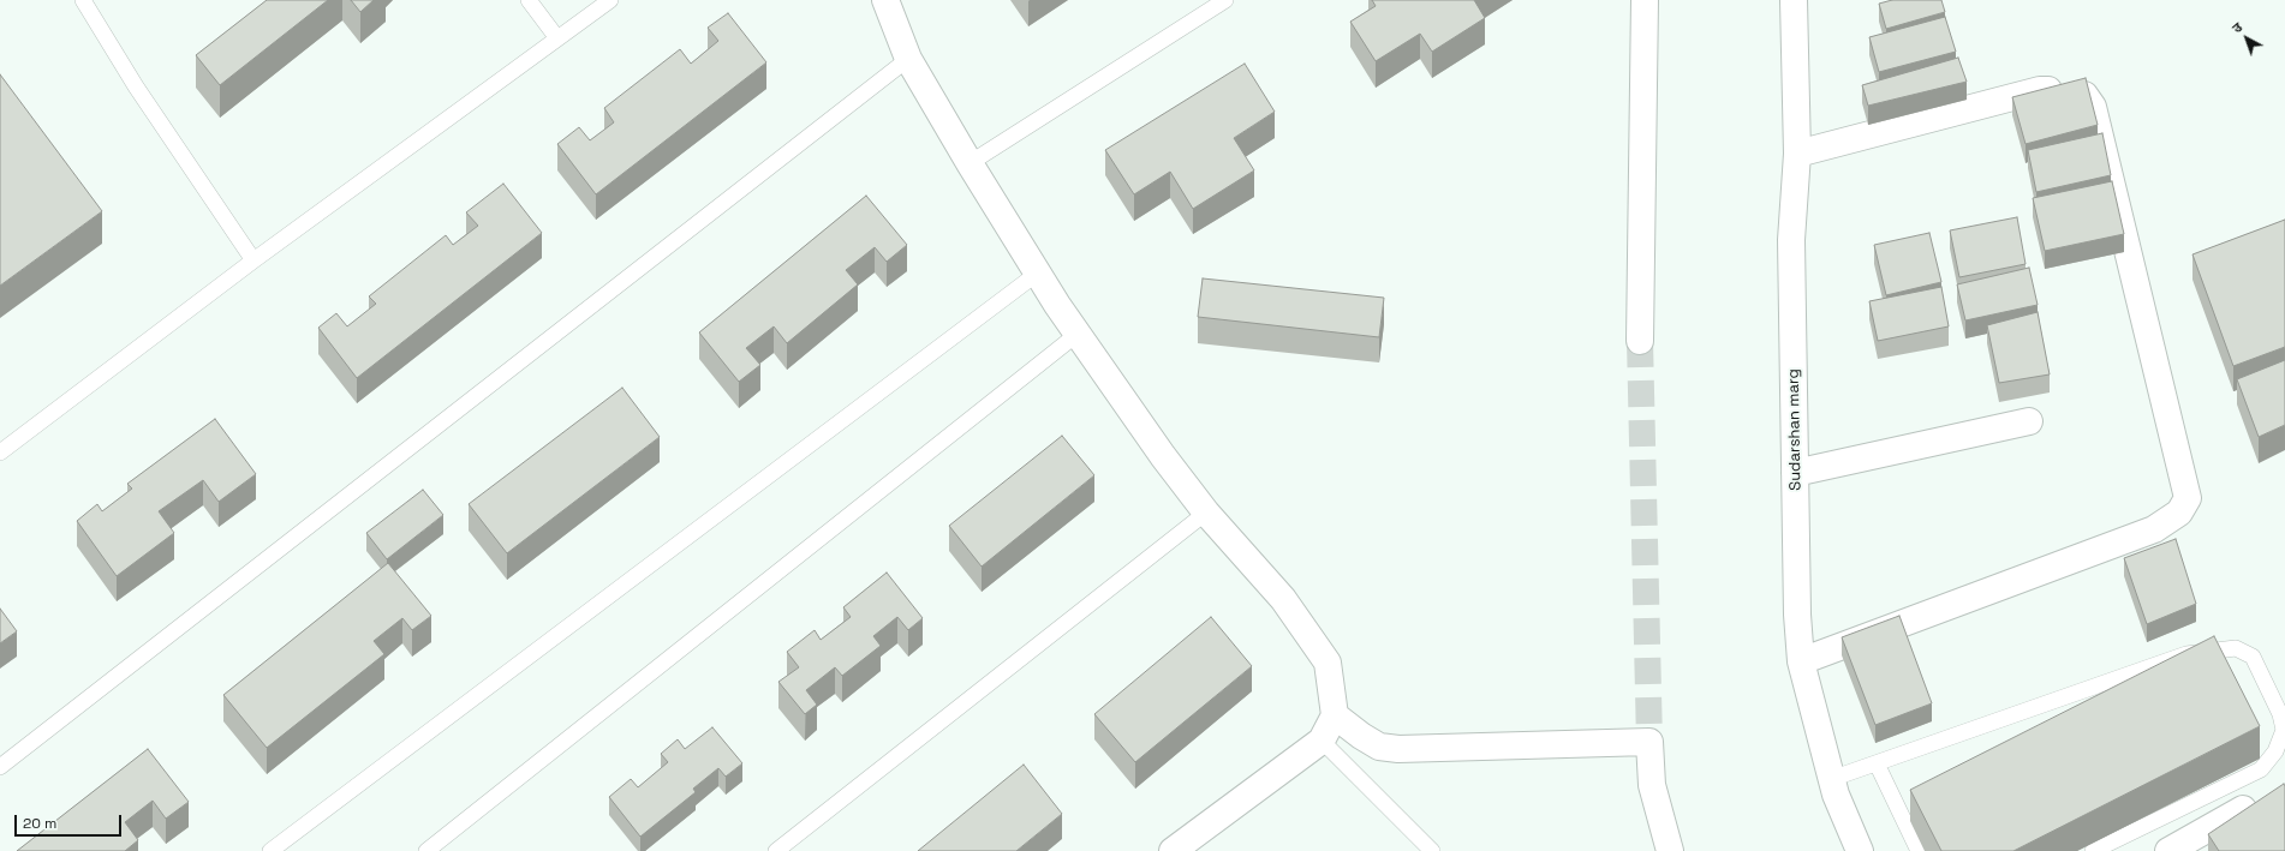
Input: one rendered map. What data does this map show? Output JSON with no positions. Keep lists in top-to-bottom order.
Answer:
{
  "streets": {
    "street": ["Sudarshan marg"]
  },
  "scale_bar": "20 m",
  "north": "top left"
}
